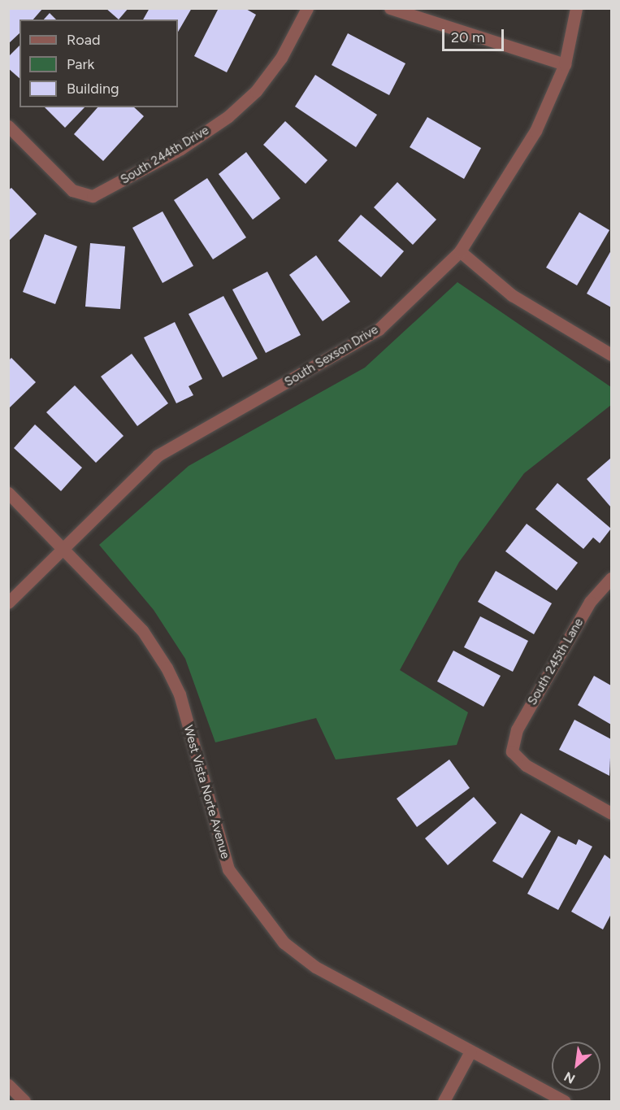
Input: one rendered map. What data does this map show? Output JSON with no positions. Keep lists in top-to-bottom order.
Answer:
{
  "streets": {
    "street": [
      "South 244th Drive",
      "South Sexson Drive",
      "South 245th Lane",
      "West Vista Norte Avenue"
    ]
  },
  "crossings": [
    ["South Sexson Drive", "West Vista Norte Avenue"]
  ],
  "legend": ["Road", "Park", "Building"],
  "scale_bar": "20 m",
  "north": "bottom left"
}
